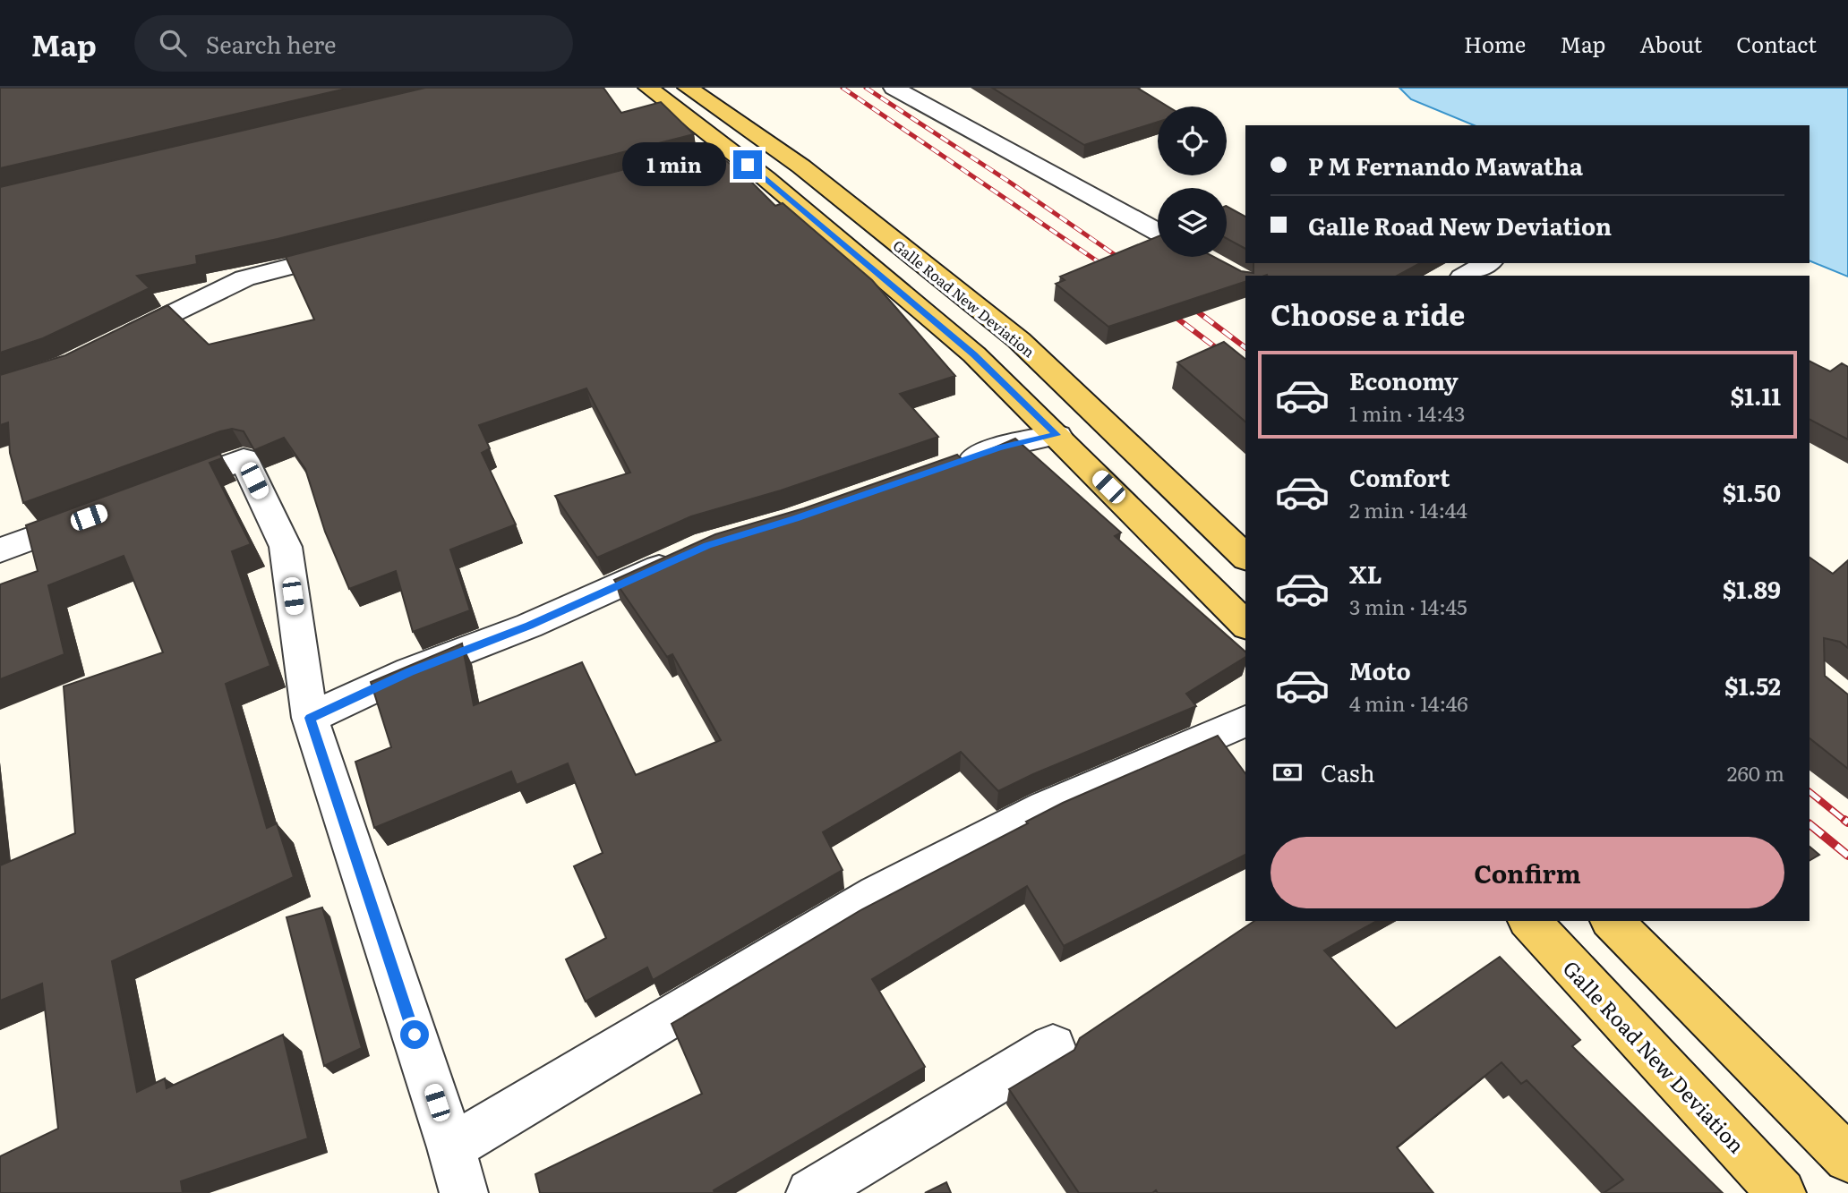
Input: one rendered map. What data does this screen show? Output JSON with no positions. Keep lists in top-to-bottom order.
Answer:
{
  "streets": {
    "main road": ["Galle Road New Deviation"]
  },
  "page": {
    "header": "Map",
    "search": "Search here",
    "nav": [
      "Home",
      "Map",
      "About",
      "Contact"
    ],
    "banner": ["P M Fernando Mawatha", "Galle Road New Deviation"],
    "bubble": "1 min",
    "heading": "Choose a ride",
    "list": [
      {
        "name": "Economy",
        "note": "1 min · 14:43",
        "value": "$1.11"
      },
      {
        "name": "Comfort",
        "note": "2 min · 14:44",
        "value": "$1.50"
      },
      {
        "name": "XL",
        "note": "3 min · 14:45",
        "value": "$1.89"
      },
      {
        "name": "Moto",
        "note": "4 min · 14:46",
        "value": "$1.52"
      }
    ],
    "pay": ["Cash", "260 m"],
    "buttons": "Confirm"
  }
}
